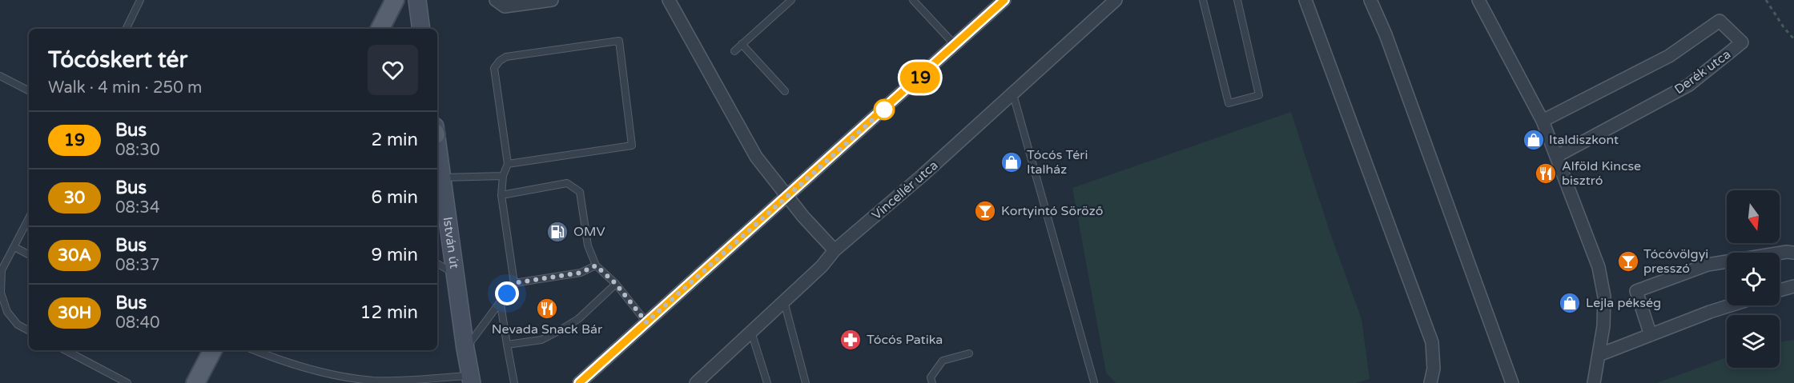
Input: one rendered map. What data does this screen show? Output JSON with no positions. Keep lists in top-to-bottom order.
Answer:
{
  "streets": {
    "street": ["Derék utca", "Vincellér utca", "István út"]
  },
  "places": {
    "shop": ["Italdiszkont", "Tócós Téri Italház", "Lejla pékség"],
    "restaurant": ["Alföld Kincse bisztró", "Nevada Snack Bár"],
    "bar": ["Kortyintó Söröző", "Tócóvölgyi presszó"],
    "fuel station": ["OMV"],
    "pharmacy": ["Tócós Patika"]
  },
  "lines": ["bus line 19"],
  "north": "bottom",
  "page": {
    "on_map": "19",
    "heading": ["Tócóskert tér", "Walk · 4 min · 250 m"],
    "list": [
      {
        "mark": "19",
        "name": "Bus",
        "note": "08:30",
        "value": "2 min"
      },
      {
        "mark": "30",
        "name": "Bus",
        "note": "08:34",
        "value": "6 min"
      },
      {
        "mark": "30A",
        "name": "Bus",
        "note": "08:37",
        "value": "9 min"
      },
      {
        "mark": "30H",
        "name": "Bus",
        "note": "08:40",
        "value": "12 min"
      }
    ]
  }
}
